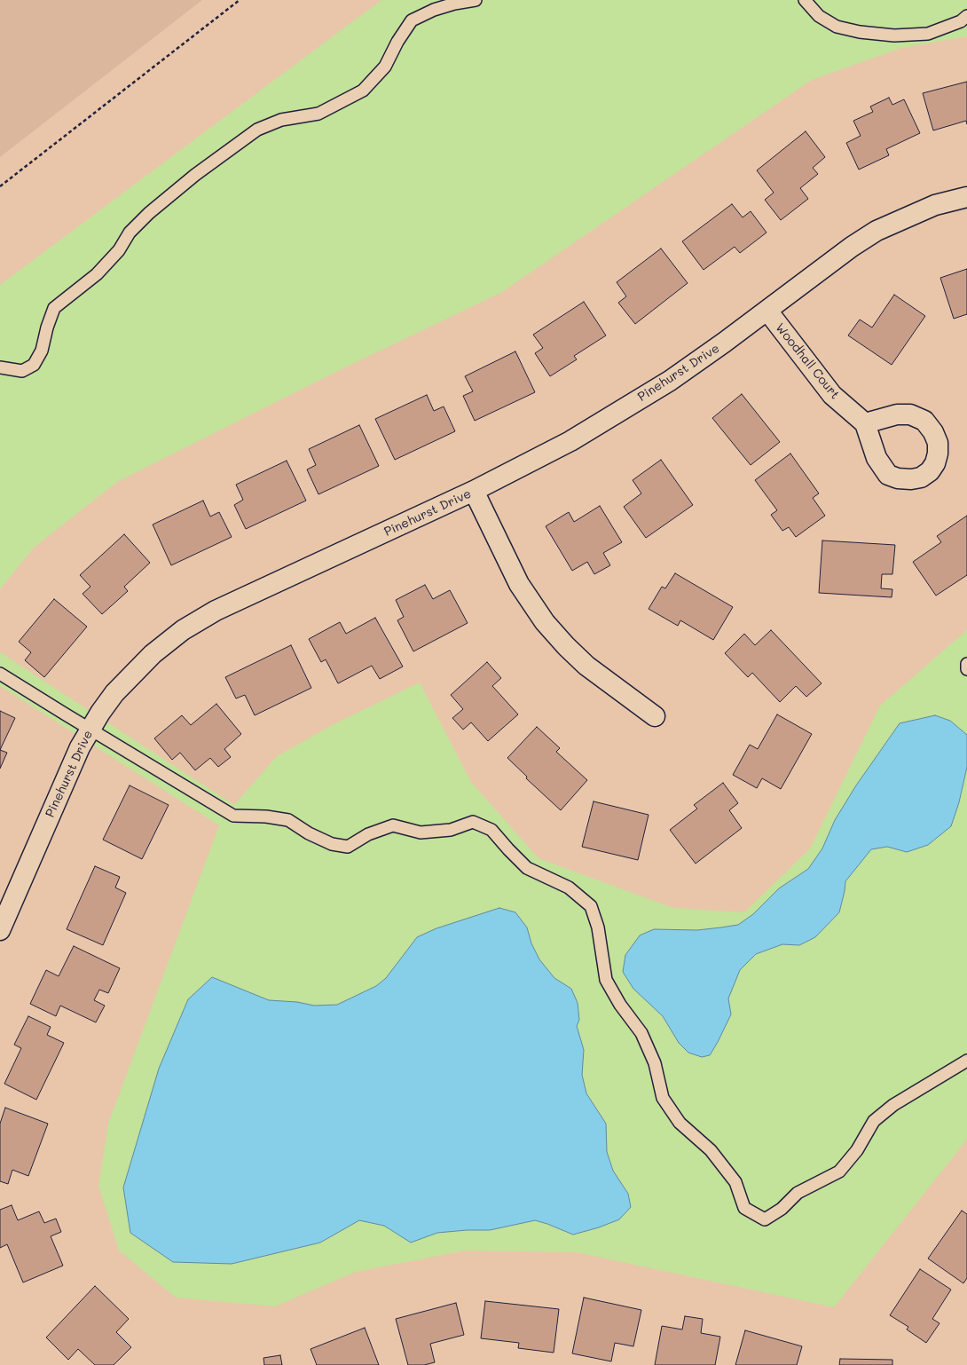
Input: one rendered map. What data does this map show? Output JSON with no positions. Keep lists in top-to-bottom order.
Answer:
{
  "streets": {
    "street": ["Woodhall Court", "Pinehurst Drive"]
  },
  "crossings": [
    ["Woodhall Court", "Pinehurst Drive"]
  ]
}
